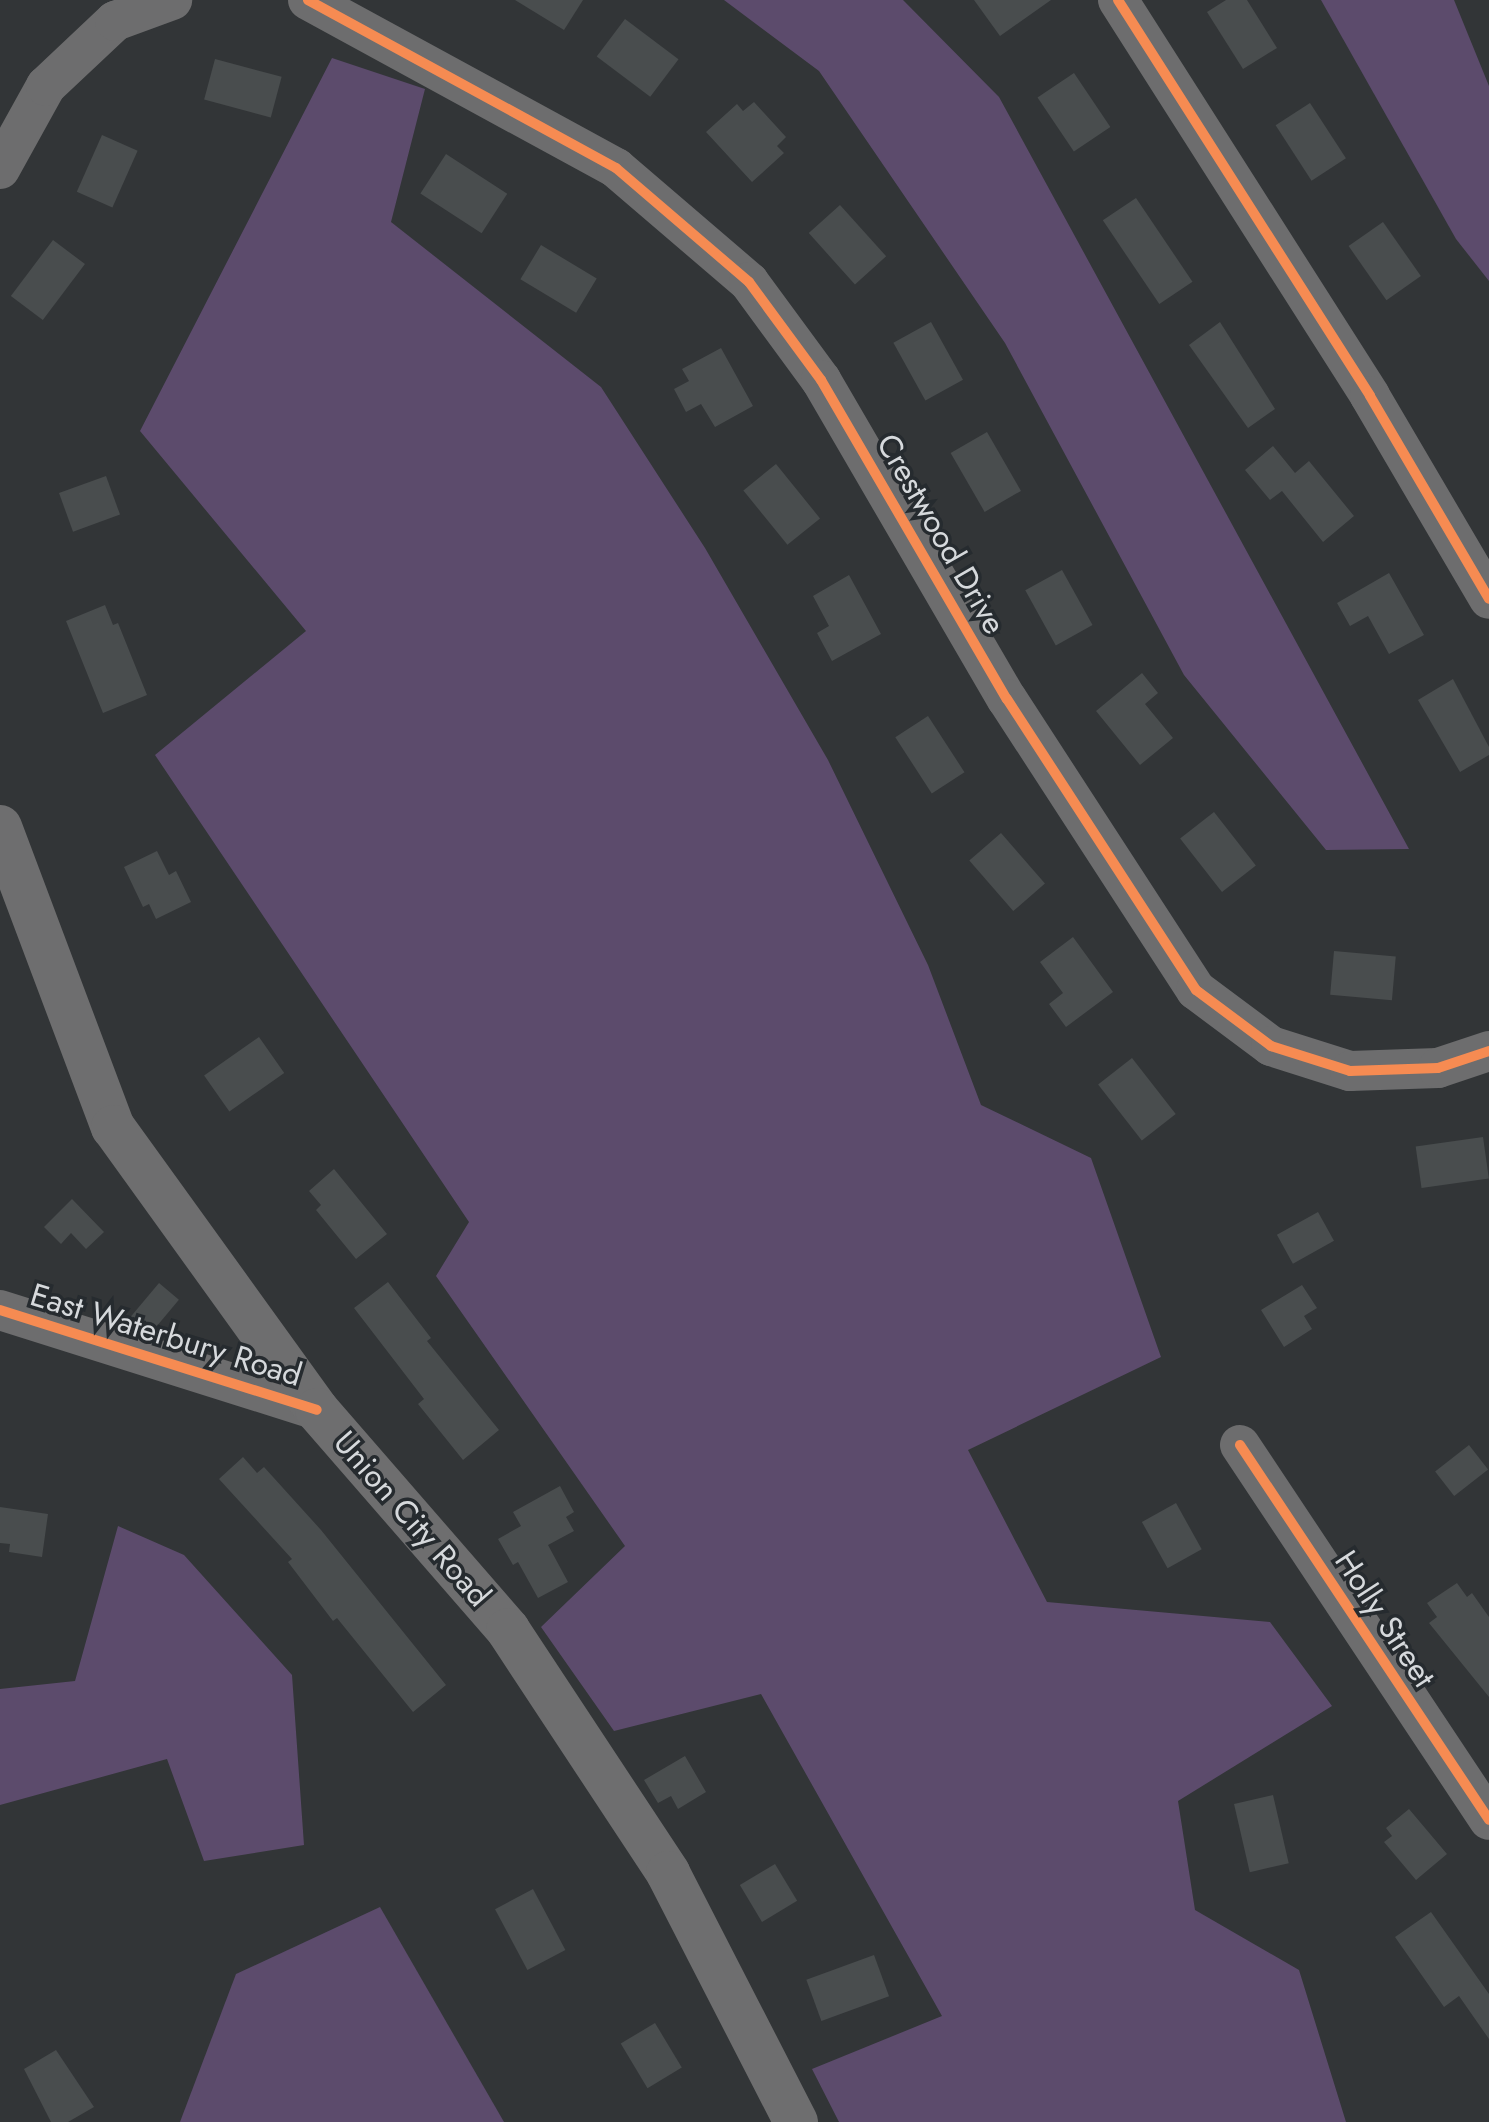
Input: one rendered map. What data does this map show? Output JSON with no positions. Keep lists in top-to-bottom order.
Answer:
{
  "streets": {
    "main road": ["Union City Road"],
    "street": ["Crestwood Drive", "East Waterbury Road", "Holly Street"]
  },
  "crossings": [
    ["East Waterbury Road", "Union City Road"]
  ]
}
